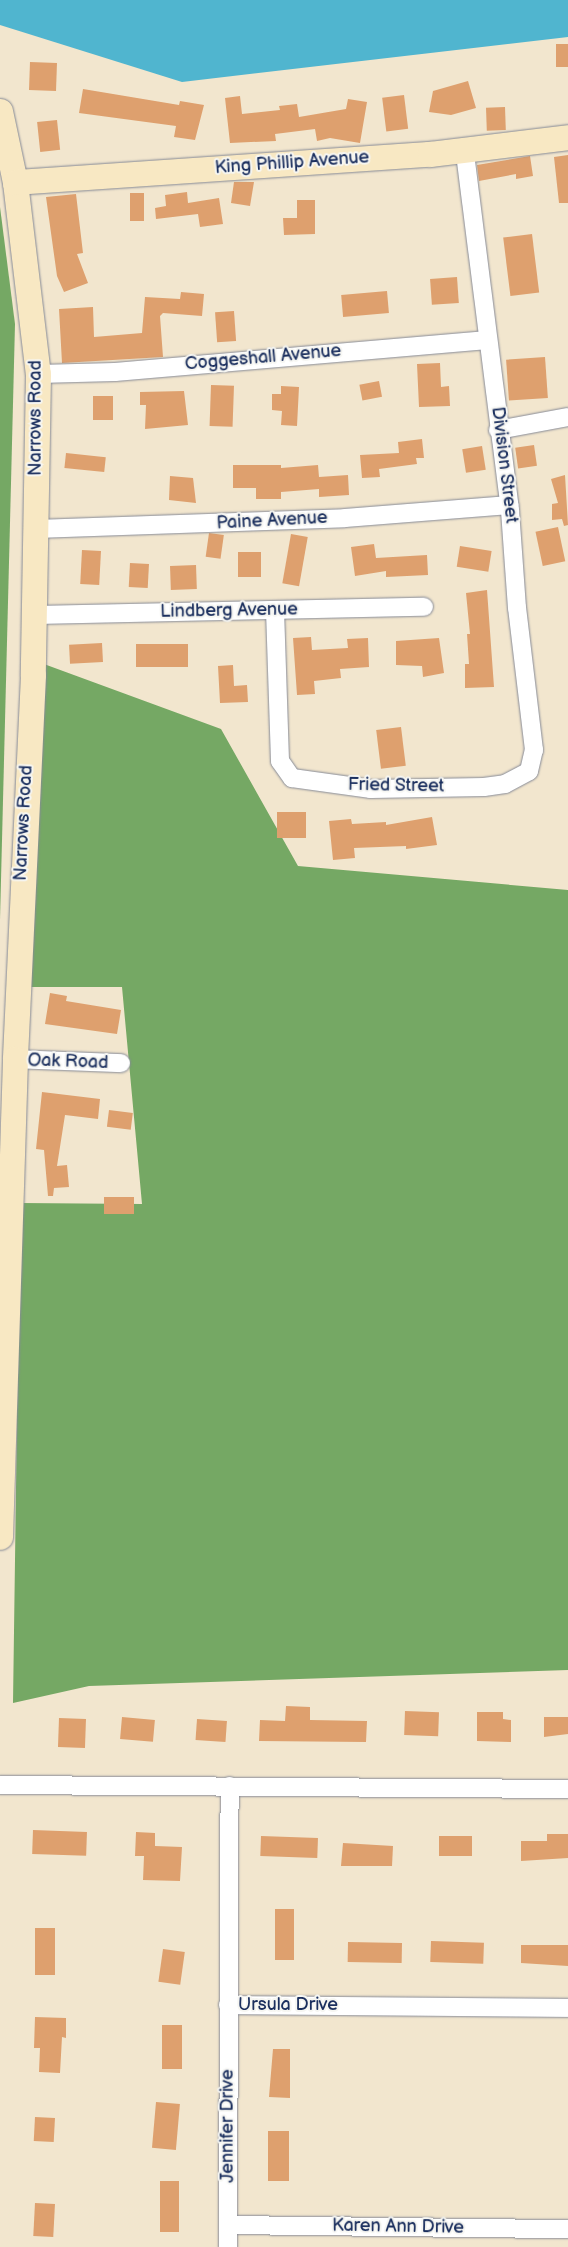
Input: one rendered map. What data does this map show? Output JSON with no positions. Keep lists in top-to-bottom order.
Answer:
{
  "streets": {
    "street": [
      "King Phillip Avenue",
      "Coggeshall Avenue",
      "Narrows Road",
      "Division Street",
      "Paine Avenue",
      "Lindberg Avenue",
      "Fried Street",
      "Oak Road",
      "Ursula Drive",
      "Jennifer Drive",
      "Karen Ann Drive"
    ]
  },
  "crossings": [
    ["King Phillip Avenue", "Narrows Road"],
    ["King Phillip Avenue", "Division Street"],
    ["Coggeshall Avenue", "Narrows Road"],
    ["Coggeshall Avenue", "Division Street"],
    ["Narrows Road", "Paine Avenue"],
    ["Narrows Road", "Lindberg Avenue"],
    ["Narrows Road", "Oak Road"],
    ["Division Street", "Paine Avenue"],
    ["Division Street", "Fried Street"],
    ["Lindberg Avenue", "Fried Street"],
    ["Ursula Drive", "Jennifer Drive"],
    ["Jennifer Drive", "Karen Ann Drive"]
  ]
}
